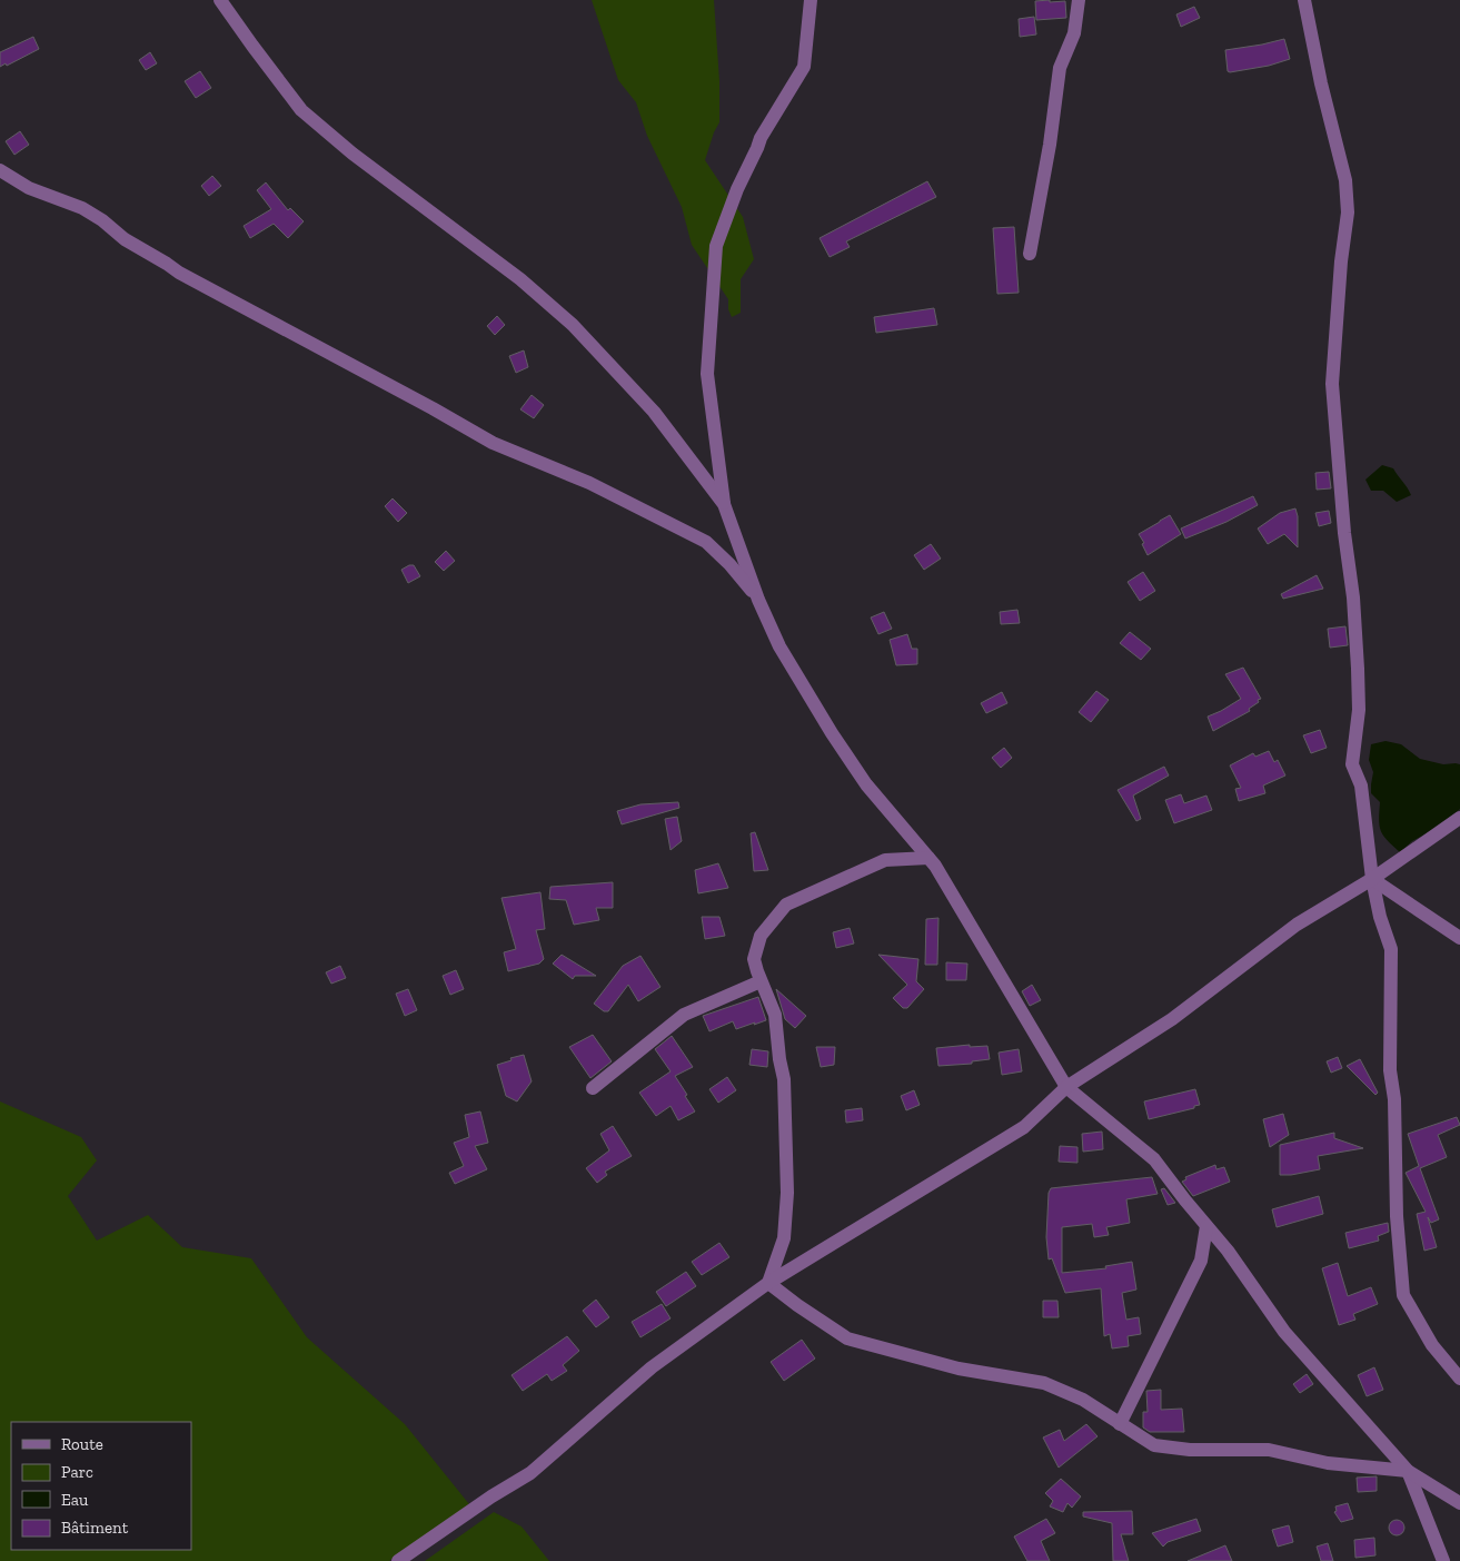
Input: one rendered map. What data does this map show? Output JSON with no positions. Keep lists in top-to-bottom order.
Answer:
{
  "legend": [
    "Route",
    "Parc",
    "Eau",
    "Bâtiment"
  ]
}
